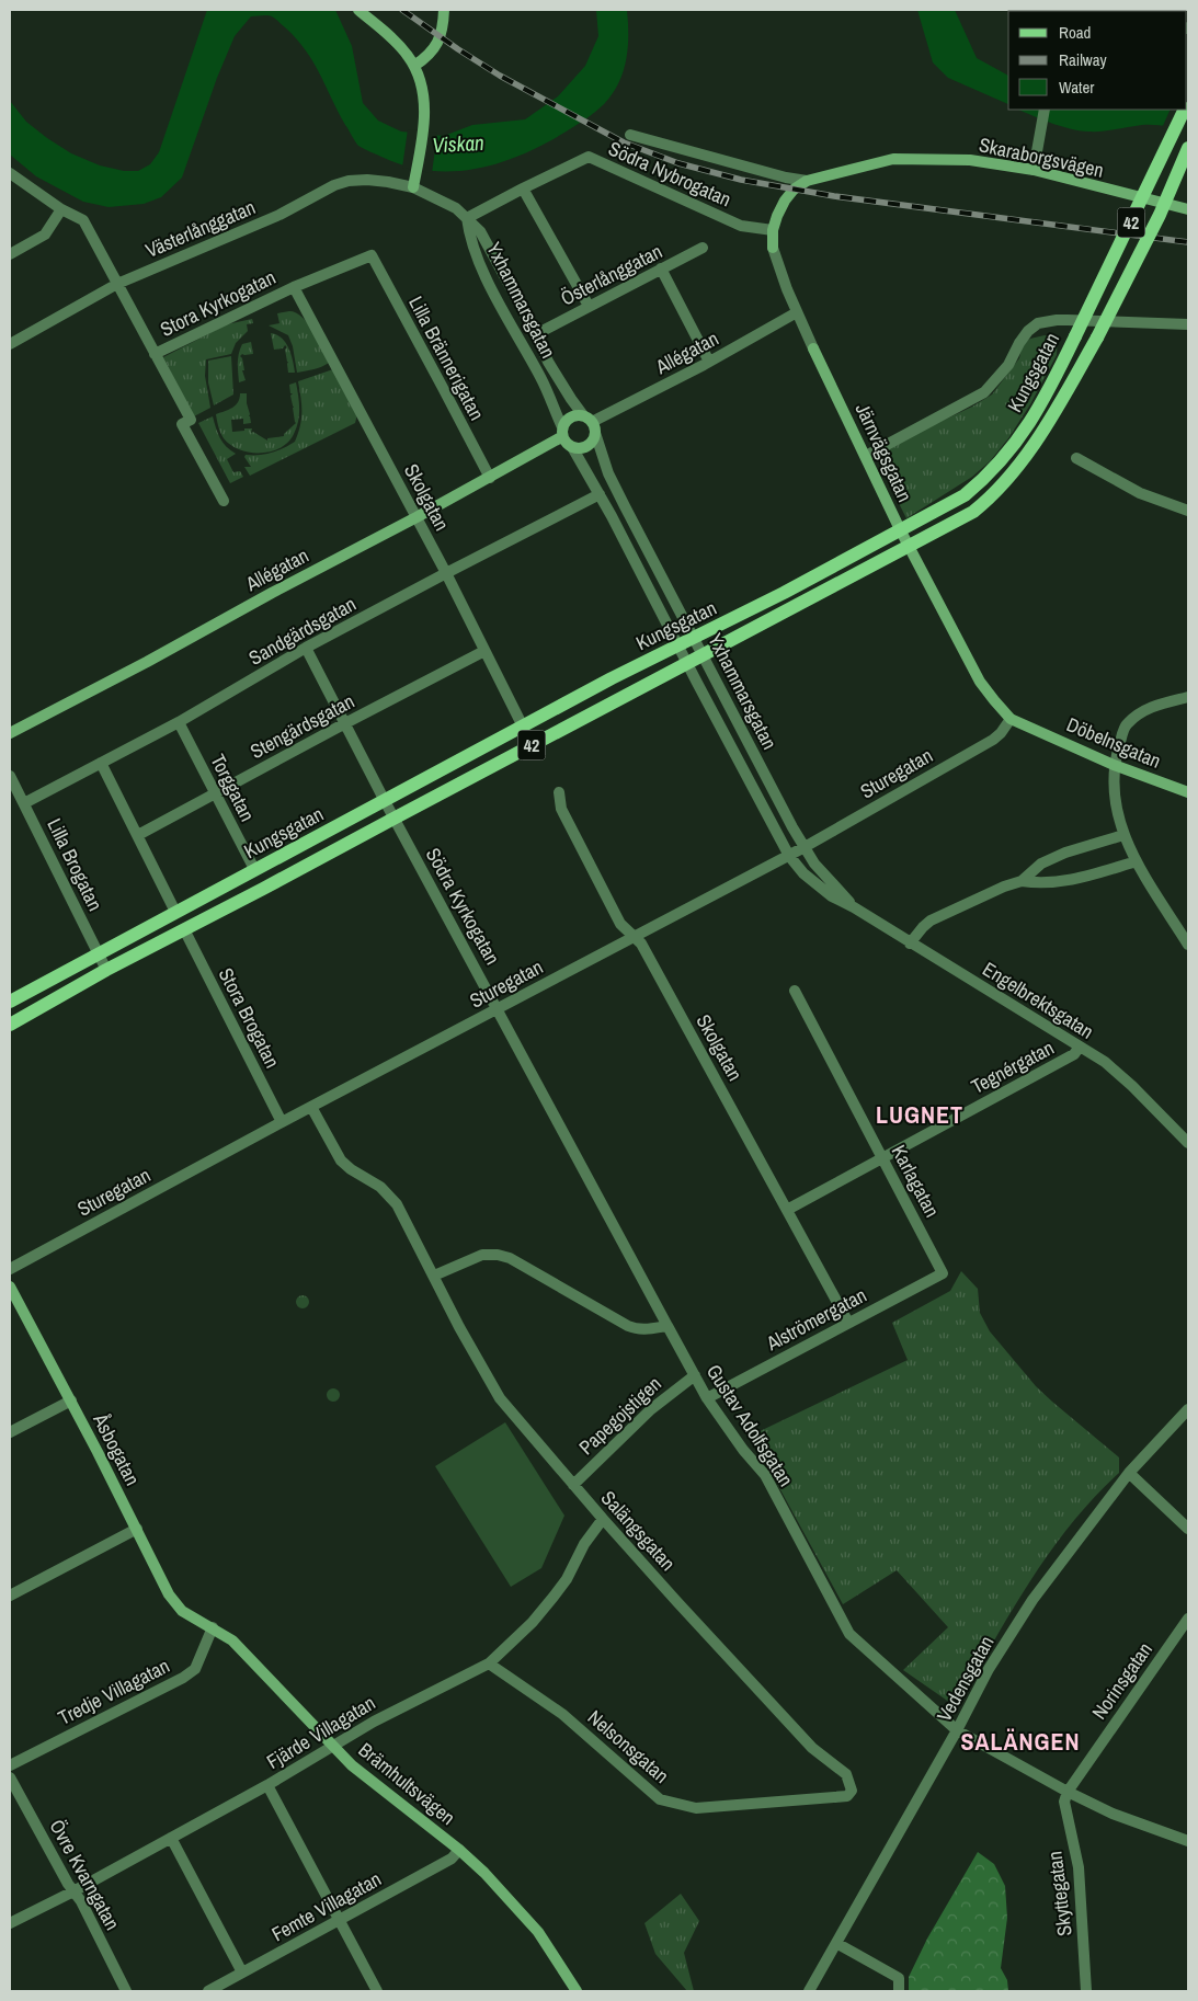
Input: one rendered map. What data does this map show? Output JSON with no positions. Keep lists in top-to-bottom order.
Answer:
{
  "streets": {
    "main road": ["42", "Kungsgatan"],
    "street": [
      "Skaraborgsvägen",
      "Södra Nybrogatan",
      "Västerlånggatan",
      "Österlånggatan",
      "Yxhammarsgatan",
      "Stora Kyrkogatan",
      "Allégatan",
      "Lilla Brännerigatan",
      "Järnvägsgatan",
      "Skolgatan",
      "Sandgärdsgatan",
      "Stengärdsgatan",
      "Döbelnsgatan",
      "Sturegatan",
      "Torggatan",
      "Lilla Brogatan",
      "Södra Kyrkogatan",
      "Engelbrektsgatan",
      "Stora Brogatan",
      "Tegnérgatan",
      "Karlagatan",
      "Alströmergatan",
      "Papegojstigen",
      "Gustav Adolfsgatan",
      "Åsbogatan",
      "Salängsgatan",
      "Vedensgatan",
      "Norinsgatan",
      "Tredje Villagatan",
      "Fjärde Villagatan",
      "Nelsonsgatan",
      "Brämhultsvägen",
      "Övre Kvarngatan",
      "Skyttegatan",
      "Femte Villagatan"
    ]
  },
  "crossings": [
    ["Skaraborgsvägen", "Järnvägsgatan"],
    ["Södra Nybrogatan", "Yxhammarsgatan"],
    ["Södra Nybrogatan", "Järnvägsgatan"],
    ["Västerlånggatan", "Yxhammarsgatan"],
    ["Västerlånggatan", "Stora Kyrkogatan"],
    ["Österlånggatan", "Yxhammarsgatan"],
    ["Yxhammarsgatan", "Allégatan"],
    ["Yxhammarsgatan", "Kungsgatan"],
    ["Yxhammarsgatan", "Sandgärdsgatan"],
    ["Yxhammarsgatan", "Sturegatan"],
    ["Yxhammarsgatan", "Engelbrektsgatan"],
    ["Stora Kyrkogatan", "Lilla Brännerigatan"],
    ["Stora Kyrkogatan", "Skolgatan"],
    ["Allégatan", "Lilla Brännerigatan"],
    ["Allégatan", "Järnvägsgatan"],
    ["Allégatan", "Skolgatan"],
    ["Kungsgatan", "Järnvägsgatan"],
    ["Kungsgatan", "Skolgatan"],
    ["Kungsgatan", "Torggatan"],
    ["Kungsgatan", "Lilla Brogatan"],
    ["Kungsgatan", "Södra Kyrkogatan"],
    ["Kungsgatan", "Stora Brogatan"],
    ["Järnvägsgatan", "Döbelnsgatan"],
    ["Järnvägsgatan", "Sturegatan"],
    ["Skolgatan", "Sandgärdsgatan"],
    ["Skolgatan", "Stengärdsgatan"],
    ["Skolgatan", "Sturegatan"],
    ["Skolgatan", "Tegnérgatan"],
    ["Skolgatan", "Alströmergatan"],
    ["Sandgärdsgatan", "Torggatan"],
    ["Sandgärdsgatan", "Lilla Brogatan"],
    ["Sandgärdsgatan", "Södra Kyrkogatan"],
    ["Stengärdsgatan", "Torggatan"],
    ["Stengärdsgatan", "Södra Kyrkogatan"],
    ["Sturegatan", "Södra Kyrkogatan"],
    ["Sturegatan", "Engelbrektsgatan"],
    ["Sturegatan", "Stora Brogatan"],
    ["Södra Kyrkogatan", "Gustav Adolfsgatan"],
    ["Engelbrektsgatan", "Tegnérgatan"],
    ["Tegnérgatan", "Karlagatan"],
    ["Karlagatan", "Alströmergatan"],
    ["Alströmergatan", "Gustav Adolfsgatan"],
    ["Papegojstigen", "Gustav Adolfsgatan"],
    ["Papegojstigen", "Salängsgatan"],
    ["Gustav Adolfsgatan", "Vedensgatan"],
    ["Gustav Adolfsgatan", "Norinsgatan"],
    ["Gustav Adolfsgatan", "Skyttegatan"],
    ["Åsbogatan", "Brämhultsvägen"],
    ["Salängsgatan", "Fjärde Villagatan"],
    ["Salängsgatan", "Nelsonsgatan"],
    ["Norinsgatan", "Skyttegatan"],
    ["Tredje Villagatan", "Brämhultsvägen"],
    ["Fjärde Villagatan", "Nelsonsgatan"],
    ["Fjärde Villagatan", "Brämhultsvägen"],
    ["Fjärde Villagatan", "Övre Kvarngatan"],
    ["Brämhultsvägen", "Femte Villagatan"]
  ],
  "districts": ["LUGNET", "SALÄNGEN"],
  "water": ["Viskan"],
  "legend": ["Road", "Railway", "Water"]
}
